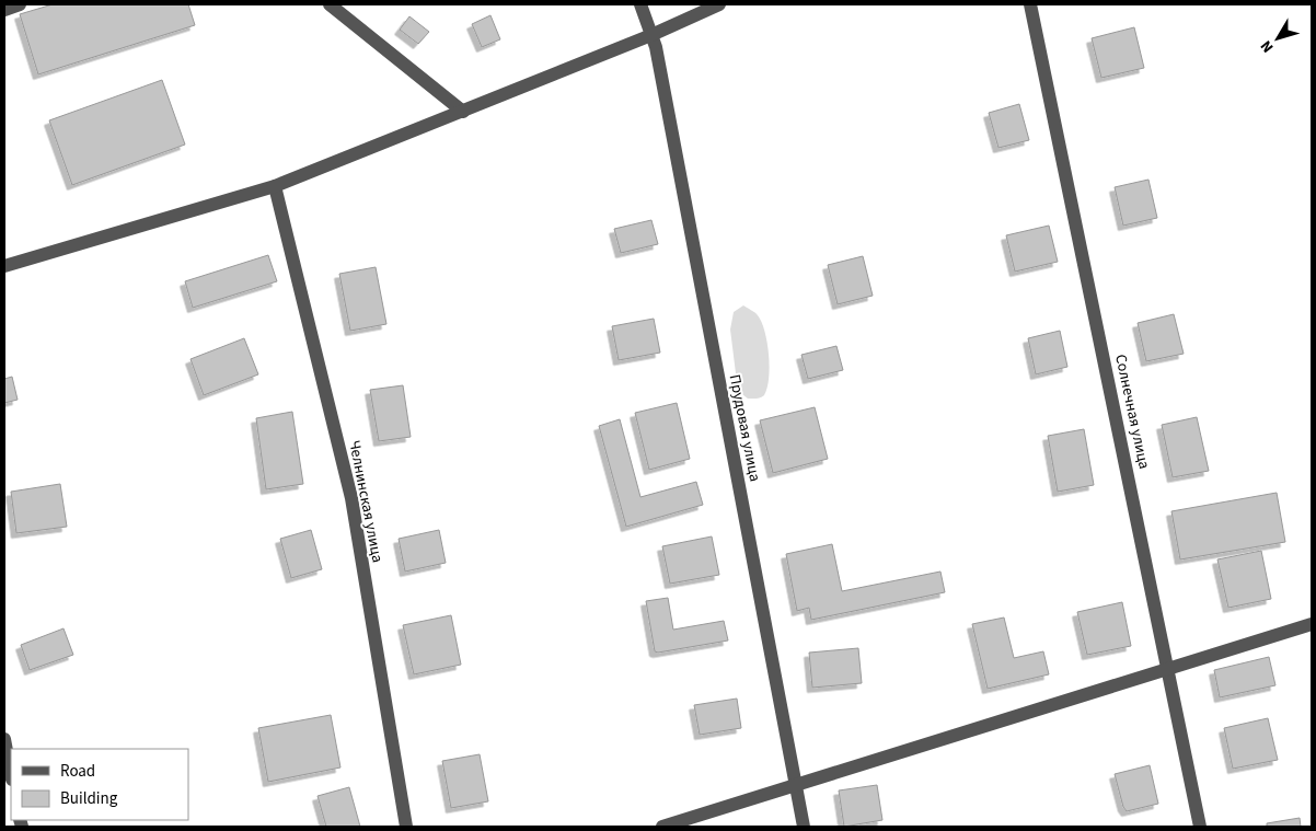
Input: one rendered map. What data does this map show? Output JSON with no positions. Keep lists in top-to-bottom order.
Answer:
{
  "streets": {
    "street": ["Солнечная улица", "Прудовая улица", "Челнинская улица"]
  },
  "legend": ["Road", "Building"],
  "north": "bottom left"
}
